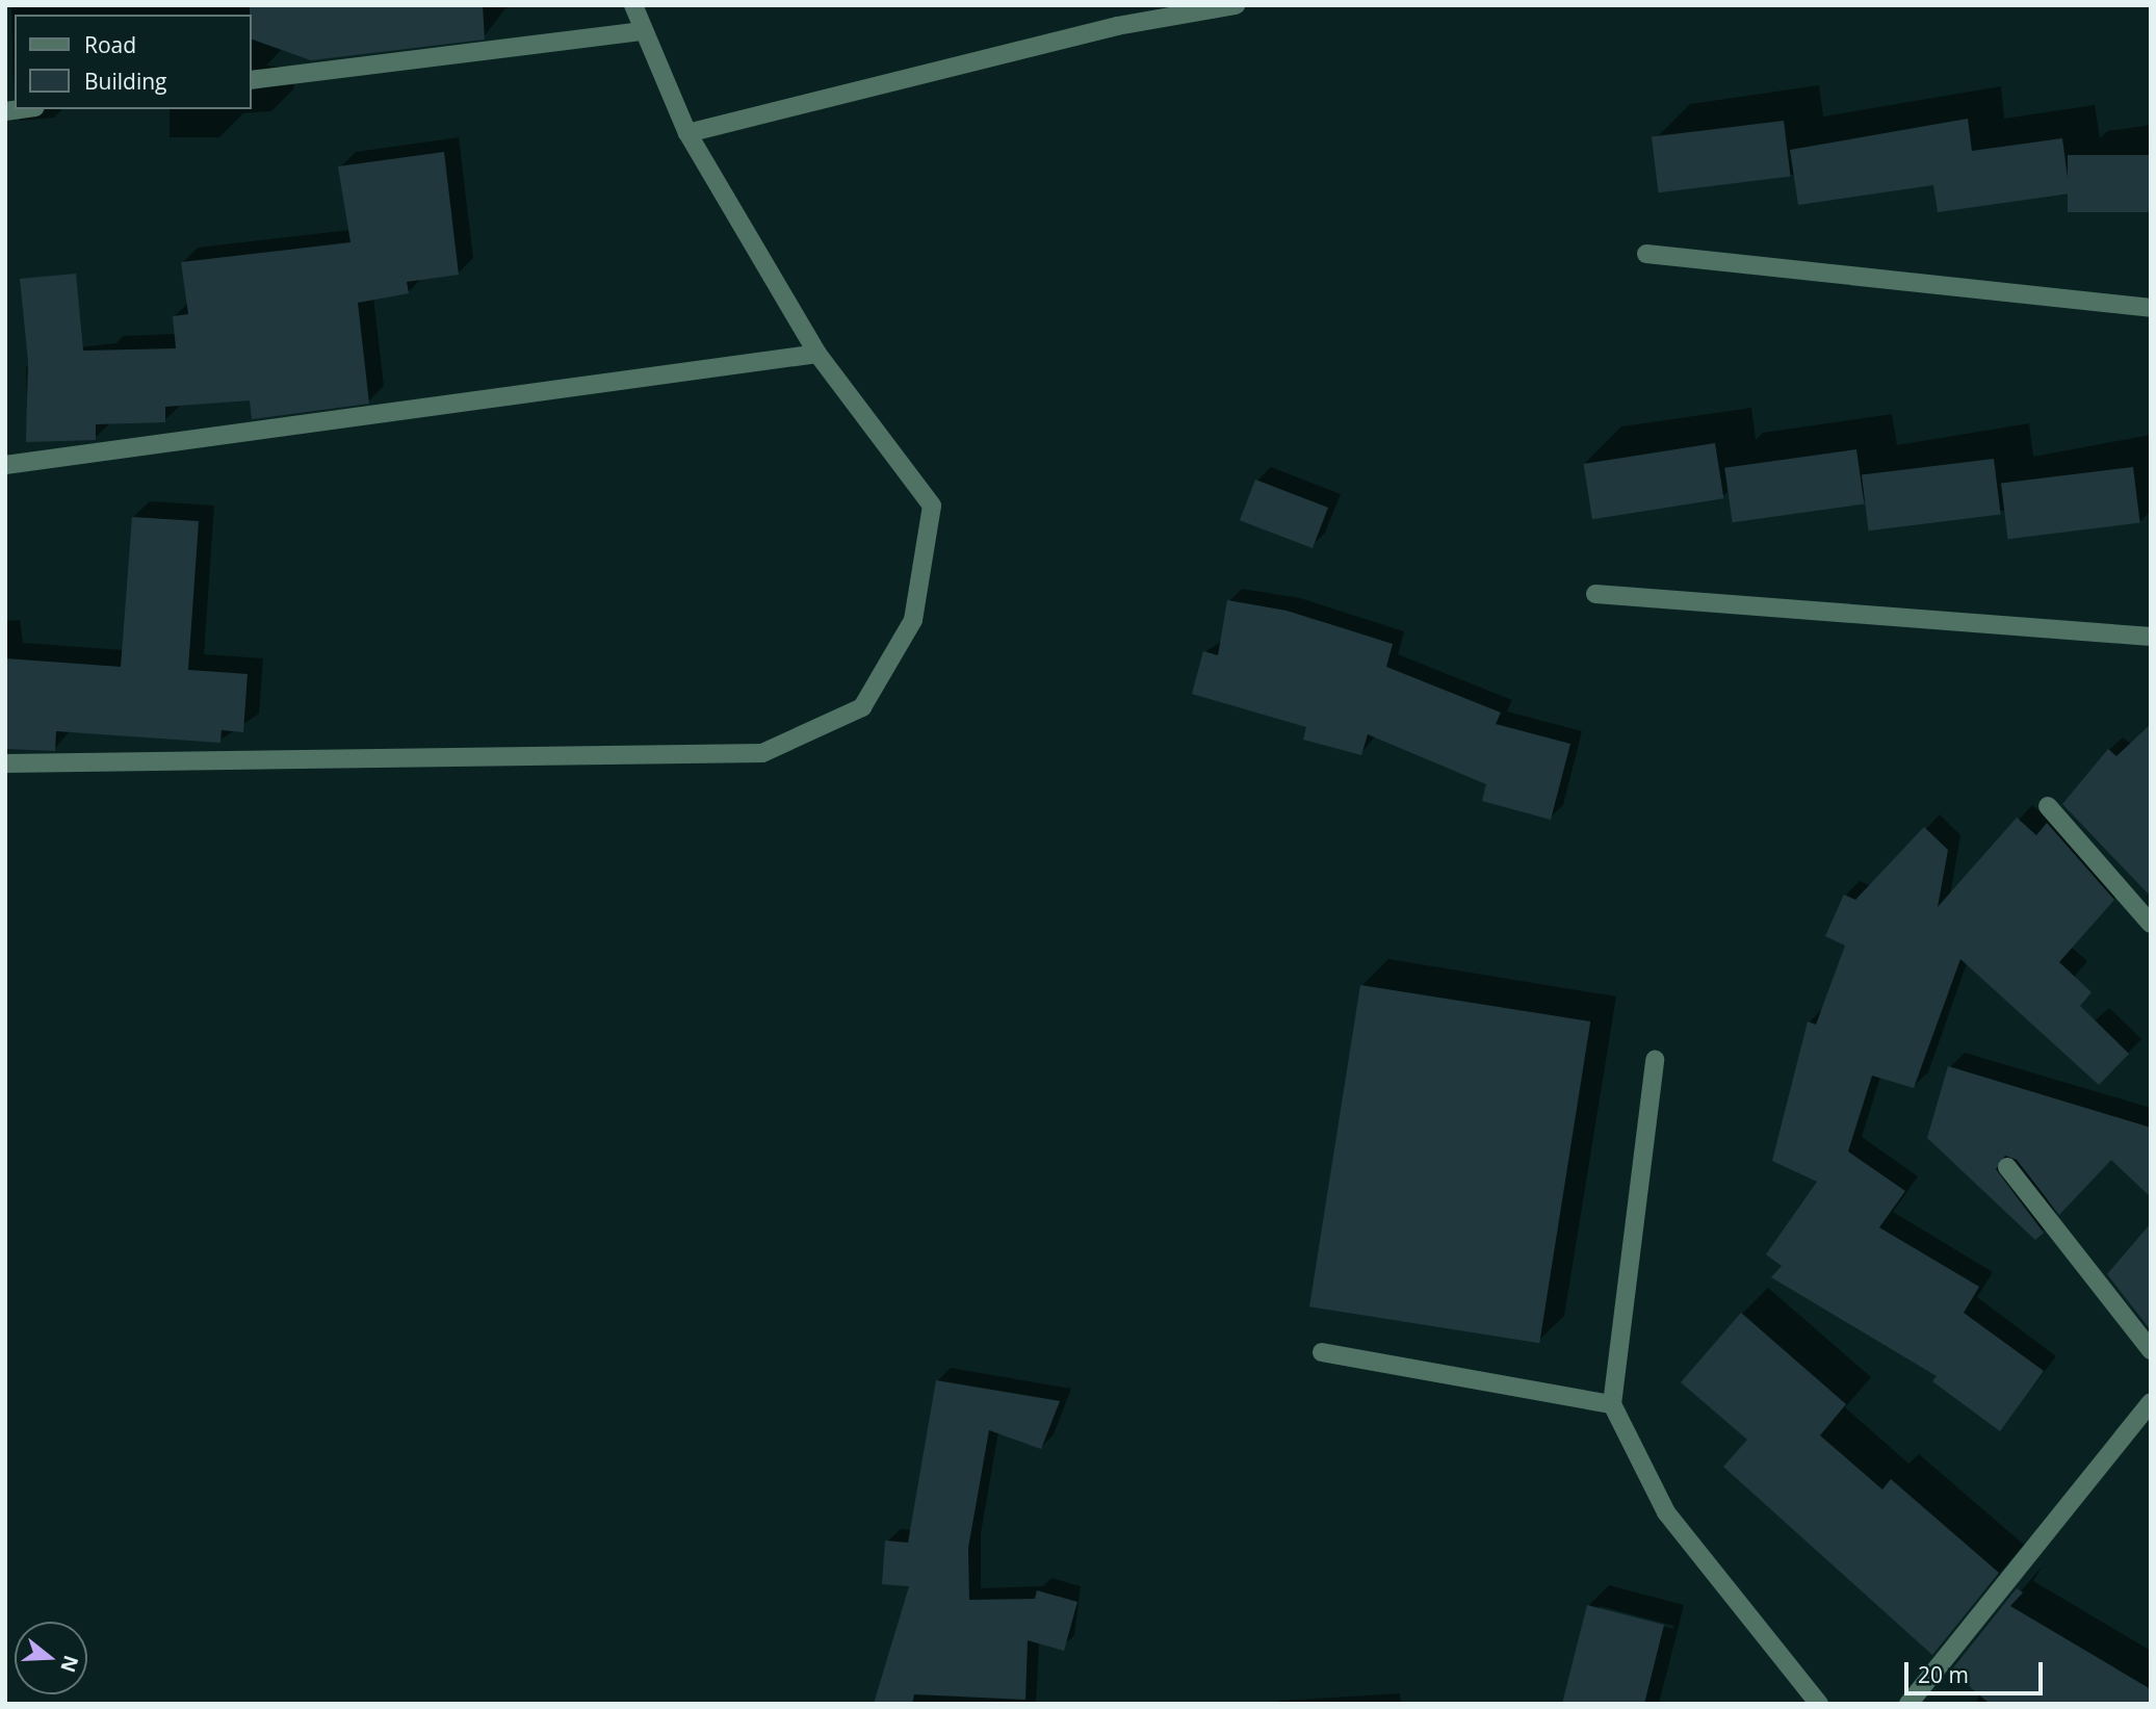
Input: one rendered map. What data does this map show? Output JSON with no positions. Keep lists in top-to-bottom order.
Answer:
{
  "legend": ["Road", "Building"],
  "scale_bar": "20 m",
  "north": "right"
}
